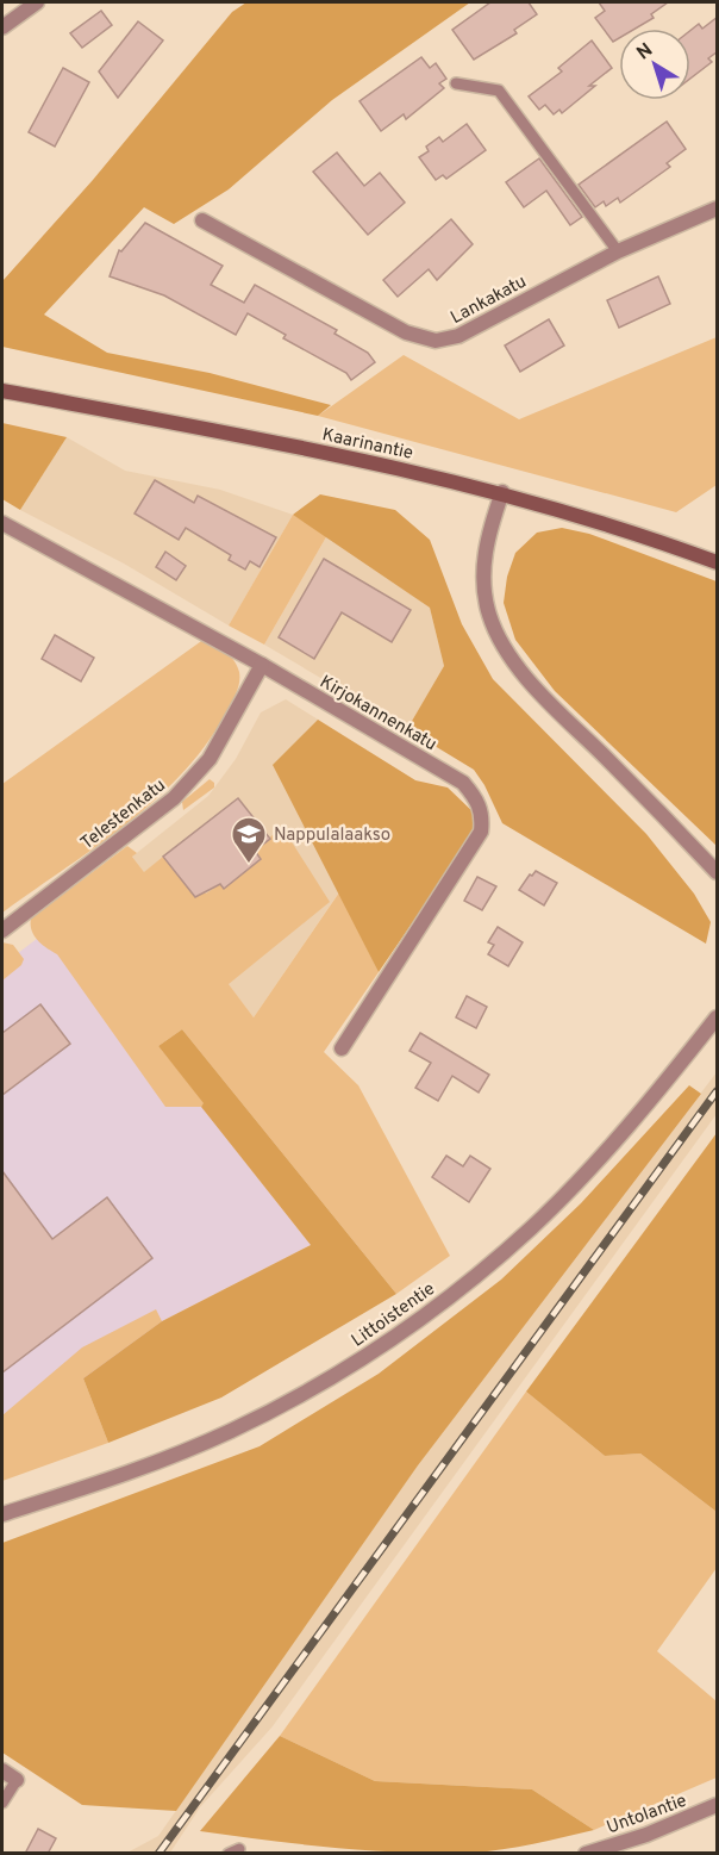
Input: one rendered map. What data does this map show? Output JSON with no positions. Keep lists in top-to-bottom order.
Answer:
{
  "streets": {
    "main road": ["Kaarinantie"],
    "street": [
      "Lankakatu",
      "Kirjokannenkatu",
      "Telestenkatu",
      "Littoistentie",
      "Untolantie"
    ]
  },
  "crossings": [
    ["Kirjokannenkatu", "Telestenkatu"]
  ],
  "places": {
    "school or university": ["Nappulalaakso"]
  },
  "north": "top left"
}
